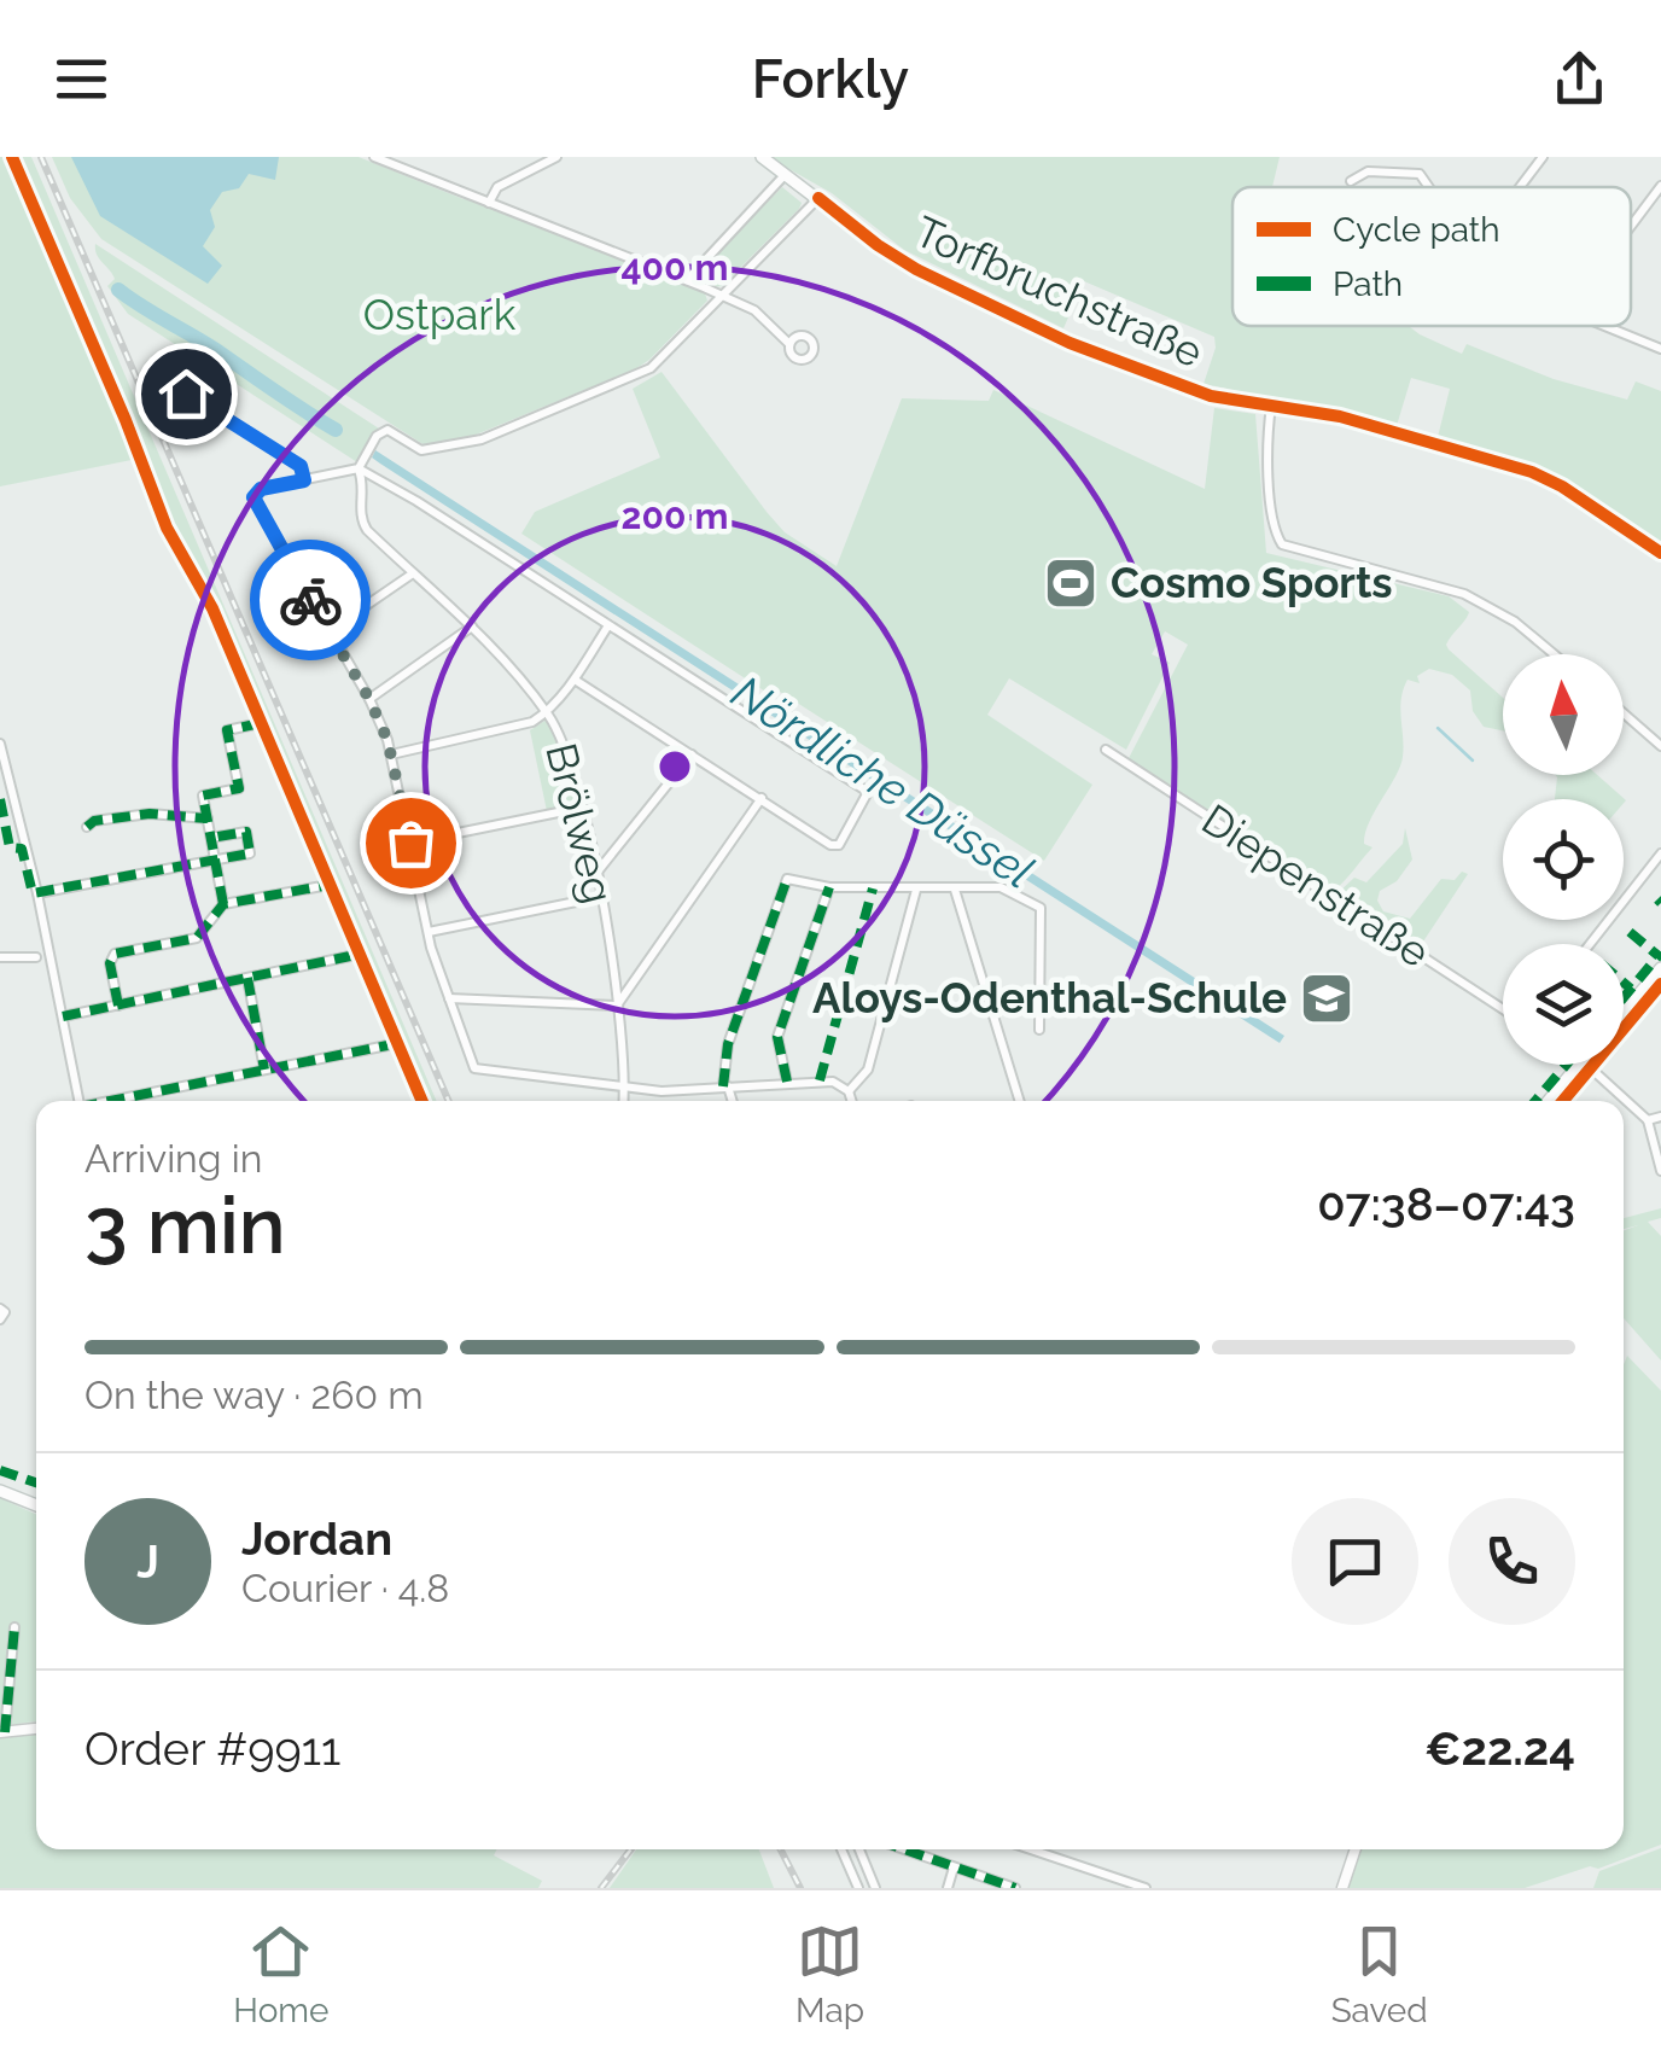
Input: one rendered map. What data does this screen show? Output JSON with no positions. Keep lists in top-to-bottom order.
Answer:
{
  "streets": {
    "main road": ["Torfbruchstraße"],
    "street": ["Brölweg", "Diepenstraße"]
  },
  "water": ["Nördliche Düssel"],
  "parks": ["Ostpark"],
  "places": {
    "sports": ["Cosmo Sports"],
    "school or university": ["Aloys-Odenthal-Schule"]
  },
  "legend": ["Cycle path", "Path"],
  "north": "top",
  "page": {
    "header": "Forkly",
    "heading": ["3 min", "Arriving in", "07:38–07:43"],
    "panel": [
      "Jordan",
      "Courier · 4.8",
      "Order #9911",
      "€22.24"
    ],
    "bar": "On the way · 260 m",
    "round": "J",
    "tabs": ["Home", "Map", "Saved"]
  },
  "rings": ["400 m", "200 m"]
}
